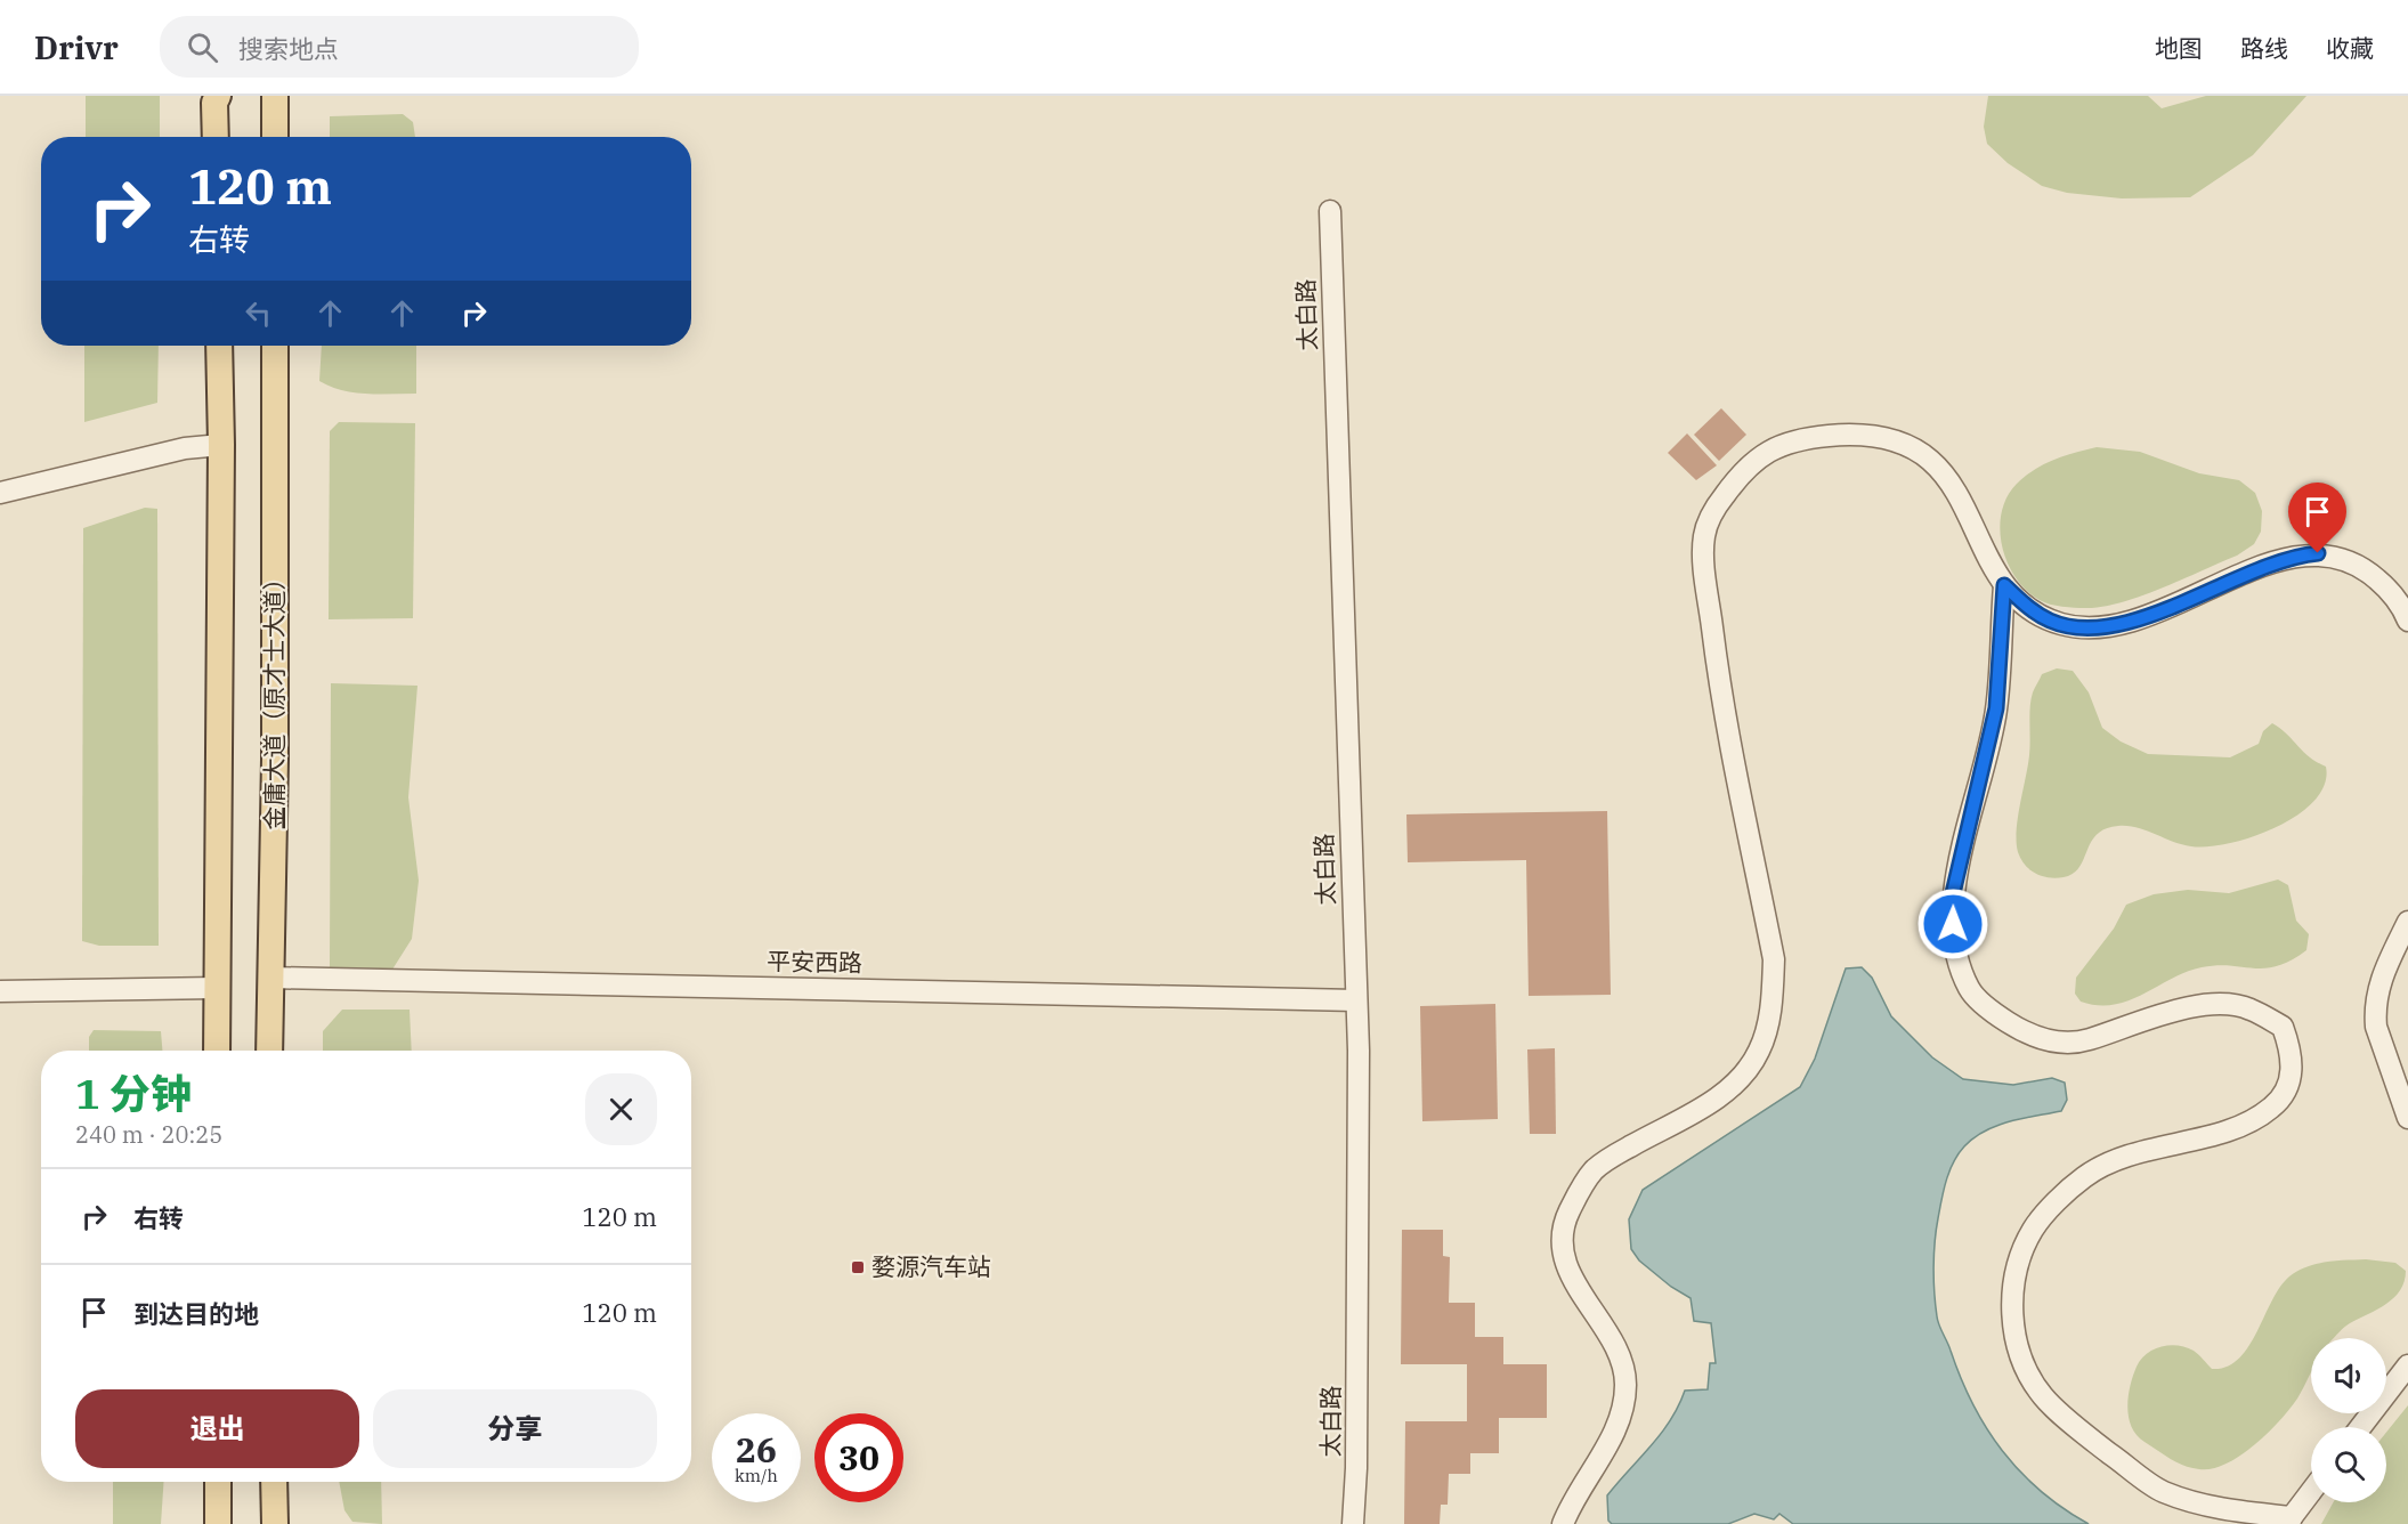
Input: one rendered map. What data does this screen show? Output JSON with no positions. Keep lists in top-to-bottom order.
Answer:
{
  "streets": {
    "main road": ["金庸大道（原才士大道）"],
    "street": ["太白路", "平安西路"]
  },
  "crossings": [
    ["太白路", "平安西路"],
    ["金庸大道（原才士大道）", "平安西路"]
  ],
  "places": {
    "transit": ["婺源汽车站"]
  },
  "page": {
    "header": "Drivr",
    "search": "搜索地点",
    "nav": ["地图", "路线", "收藏"],
    "turn": ["120 m", "右转"],
    "heading": ["1 分钟", "240 m · 20:25"],
    "list": [
      {
        "name": "右转",
        "value": "120 m"
      },
      {
        "name": "到达目的地",
        "value": "120 m"
      }
    ],
    "buttons": ["退出", "分享"],
    "speed": "26 km/h",
    "limit": "30"
  }
}
